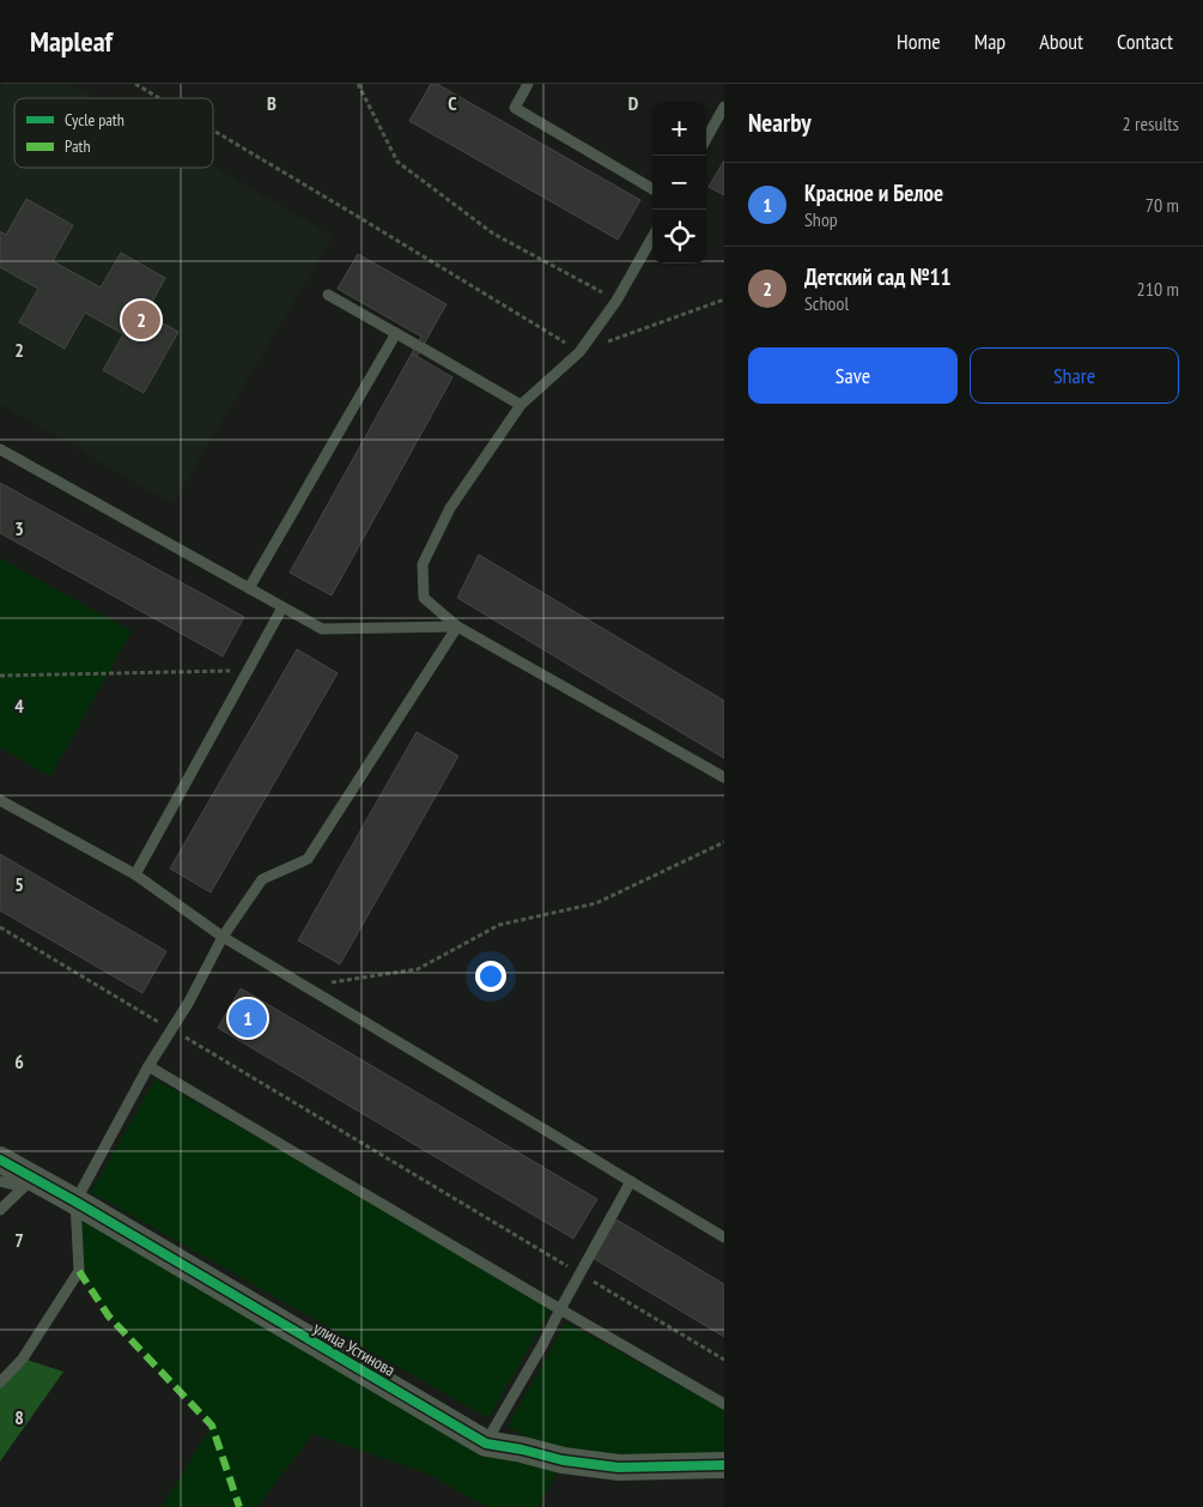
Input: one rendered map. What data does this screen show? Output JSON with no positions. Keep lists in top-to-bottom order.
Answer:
{
  "streets": {
    "street": ["улица Устинова"]
  },
  "legend": ["Cycle path", "Path"],
  "page": {
    "header": "Mapleaf",
    "nav": [
      "Home",
      "Map",
      "About",
      "Contact"
    ],
    "heading": ["Nearby", "2 results"],
    "map_buttons": ["+", "−"],
    "list": [
      {
        "mark": "1",
        "name": "Красное и Белое",
        "note": "Shop",
        "value": "70 m"
      },
      {
        "mark": "2",
        "name": "Детский сад №11",
        "note": "School",
        "value": "210 m"
      }
    ],
    "pins": ["2", "1"],
    "buttons": ["Save", "Share"]
  },
  "grid": {
    "columns": ["B", "C", "D"],
    "rows": [
      "2",
      "3",
      "4",
      "5",
      "6",
      "7",
      "8"
    ]
  }
}
